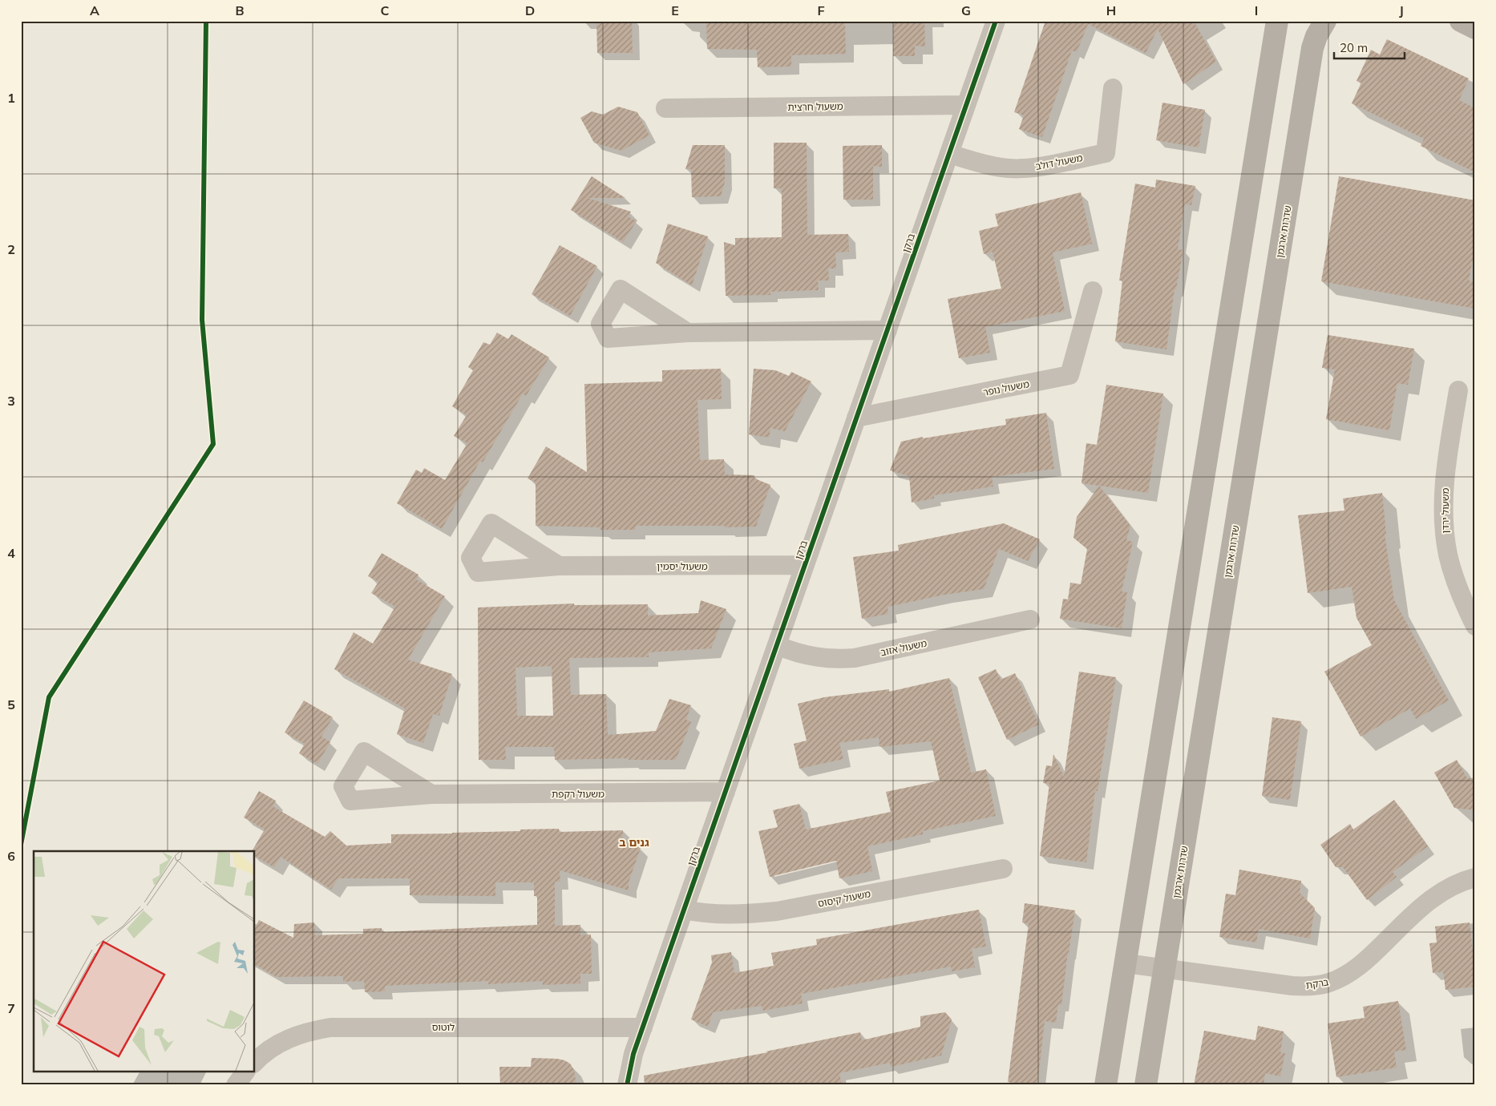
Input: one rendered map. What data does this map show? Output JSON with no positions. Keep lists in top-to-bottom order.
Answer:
{
  "streets": {
    "street": [
      "משעול חרצית",
      "משעול דולב",
      "שדרות ארגמן",
      "ברקן",
      "משעול נופר",
      "משעול ירדן",
      "משעול יסמין",
      "משעול אזוב",
      "משעול רקפת",
      "משעול קיסוס",
      "ברקת",
      "לוטוס"
    ]
  },
  "crossings": [
    ["משעול חרצית", "ברקן"],
    ["משעול דולב", "ברקן"],
    ["שדרות ארגמן", "ברקת"],
    ["ברקן", "משעול נופר"],
    ["ברקן", "משעול יסמין"],
    ["ברקן", "משעול אזוב"],
    ["ברקן", "משעול רקפת"],
    ["ברקן", "משעול קיסוס"],
    ["ברקן", "לוטוס"]
  ],
  "districts": ["גנים ב"],
  "scale_bar": "20 m",
  "grid": {
    "columns": [
      "A",
      "B",
      "C",
      "D",
      "E",
      "F",
      "G",
      "H",
      "I",
      "J"
    ],
    "rows": [
      "1",
      "2",
      "3",
      "4",
      "5",
      "6",
      "7"
    ]
  }
}
